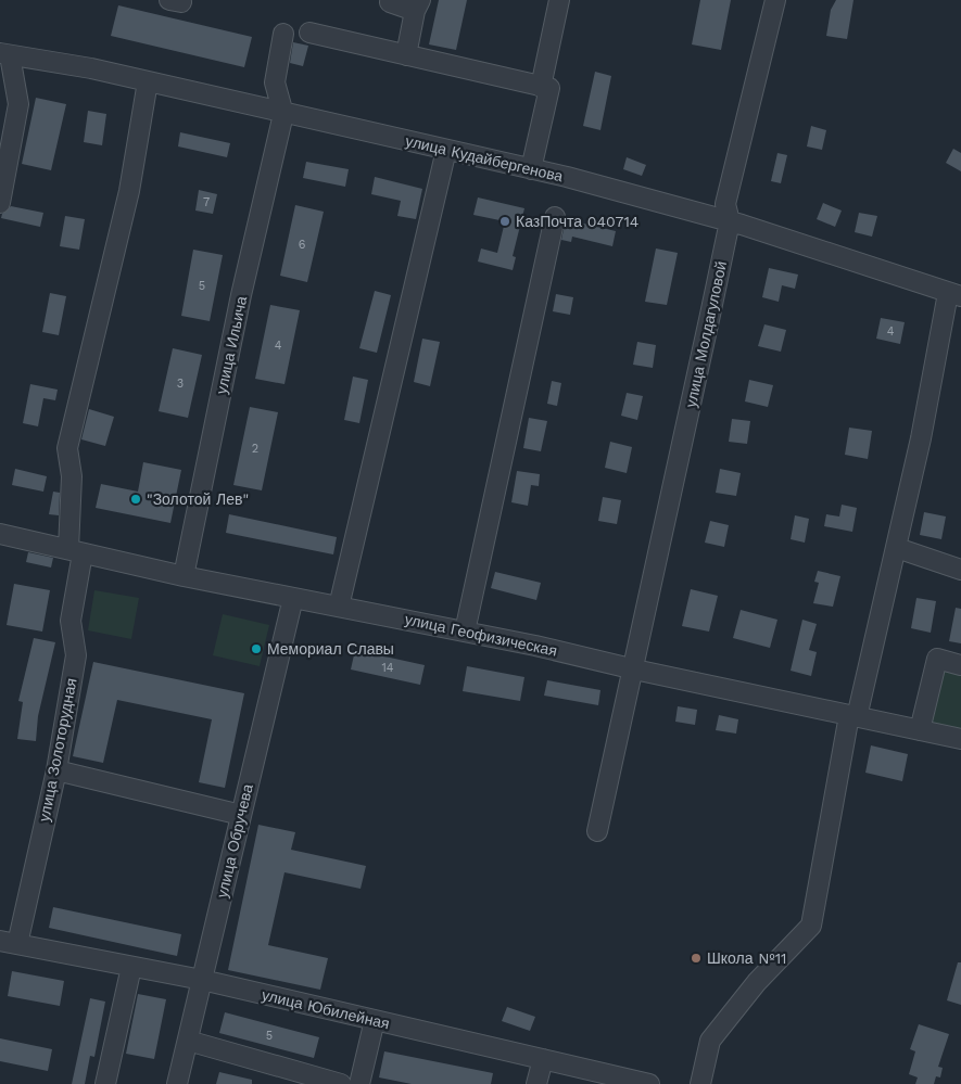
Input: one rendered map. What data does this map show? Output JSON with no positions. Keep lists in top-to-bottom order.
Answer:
{
  "streets": {
    "street": [
      "улица Кудайбергенова",
      "улица Молдагуловой",
      "улица Ильича",
      "улица Геофизическая",
      "улица Золоторудная",
      "улица Обручева",
      "улица Юбилейная"
    ]
  },
  "crossings": [
    ["улица Кудайбергенова", "улица Молдагуловой"],
    ["улица Кудайбергенова", "улица Ильича"],
    ["улица Кудайбергенова", "улица Золоторудная"],
    ["улица Молдагуловой", "улица Геофизическая"],
    ["улица Ильича", "улица Геофизическая"],
    ["улица Геофизическая", "улица Золоторудная"],
    ["улица Геофизическая", "улица Обручева"],
    ["улица Золоторудная", "улица Юбилейная"],
    ["улица Обручева", "улица Юбилейная"]
  ],
  "places": [
    "КазПочта 040714",
    "\"Золотой Лев\"",
    "Мемориал Славы",
    "Школа №11"
  ],
  "house_numbers": [
    "7",
    "6",
    "5",
    "4",
    "4",
    "3",
    "2",
    "14",
    "5"
  ]
}
